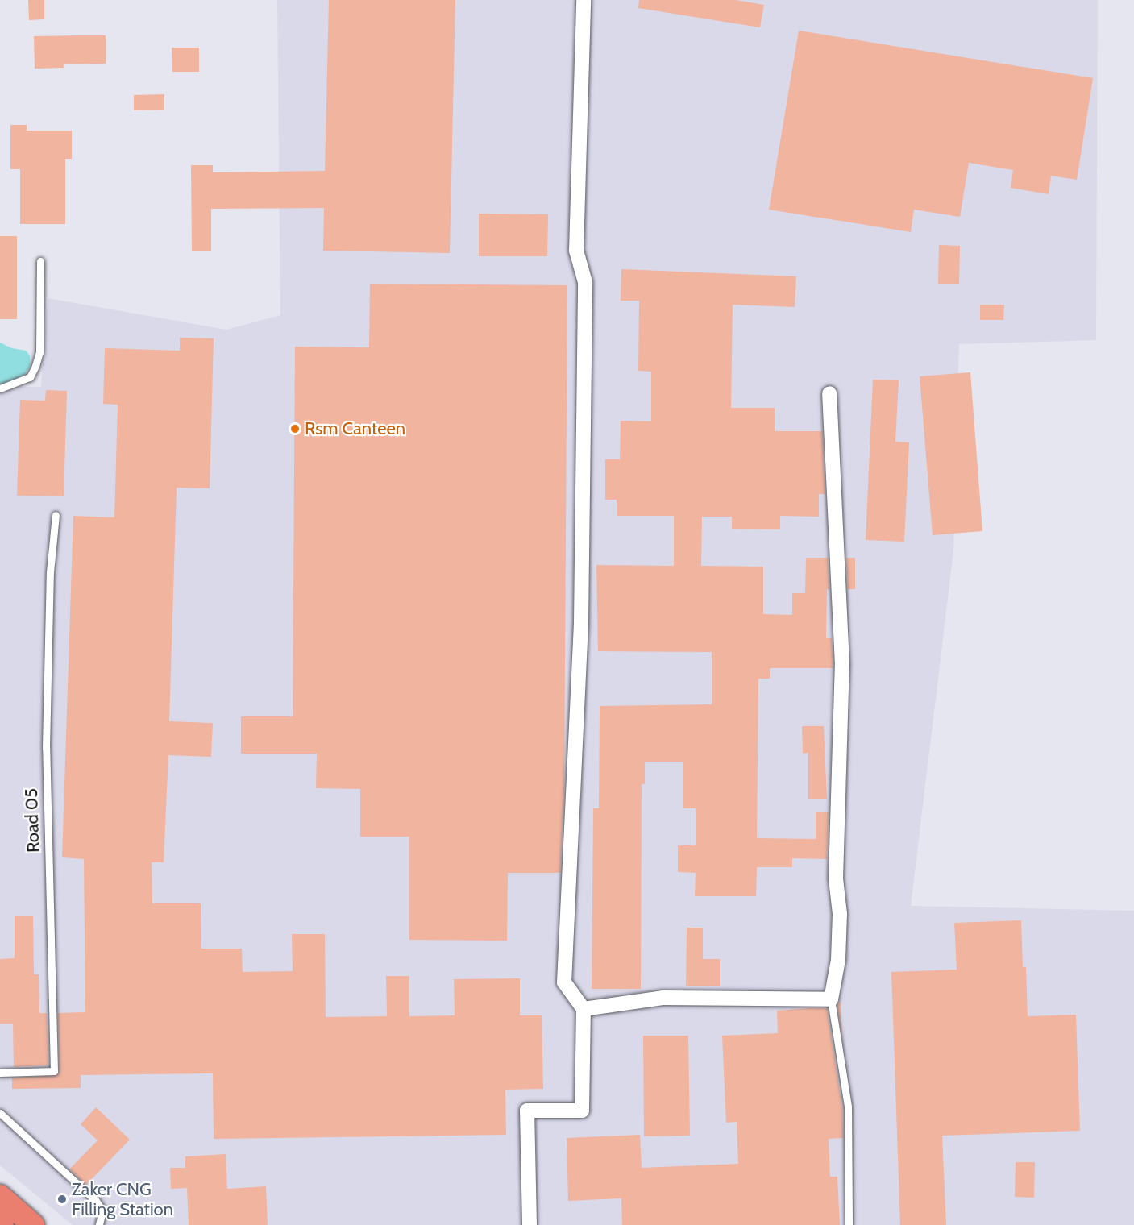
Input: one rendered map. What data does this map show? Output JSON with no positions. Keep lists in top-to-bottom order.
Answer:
{
  "streets": {
    "lane": ["Road 05"]
  },
  "places": ["Rsm Canteen", "Zaker CNG Filling Station"]
}
